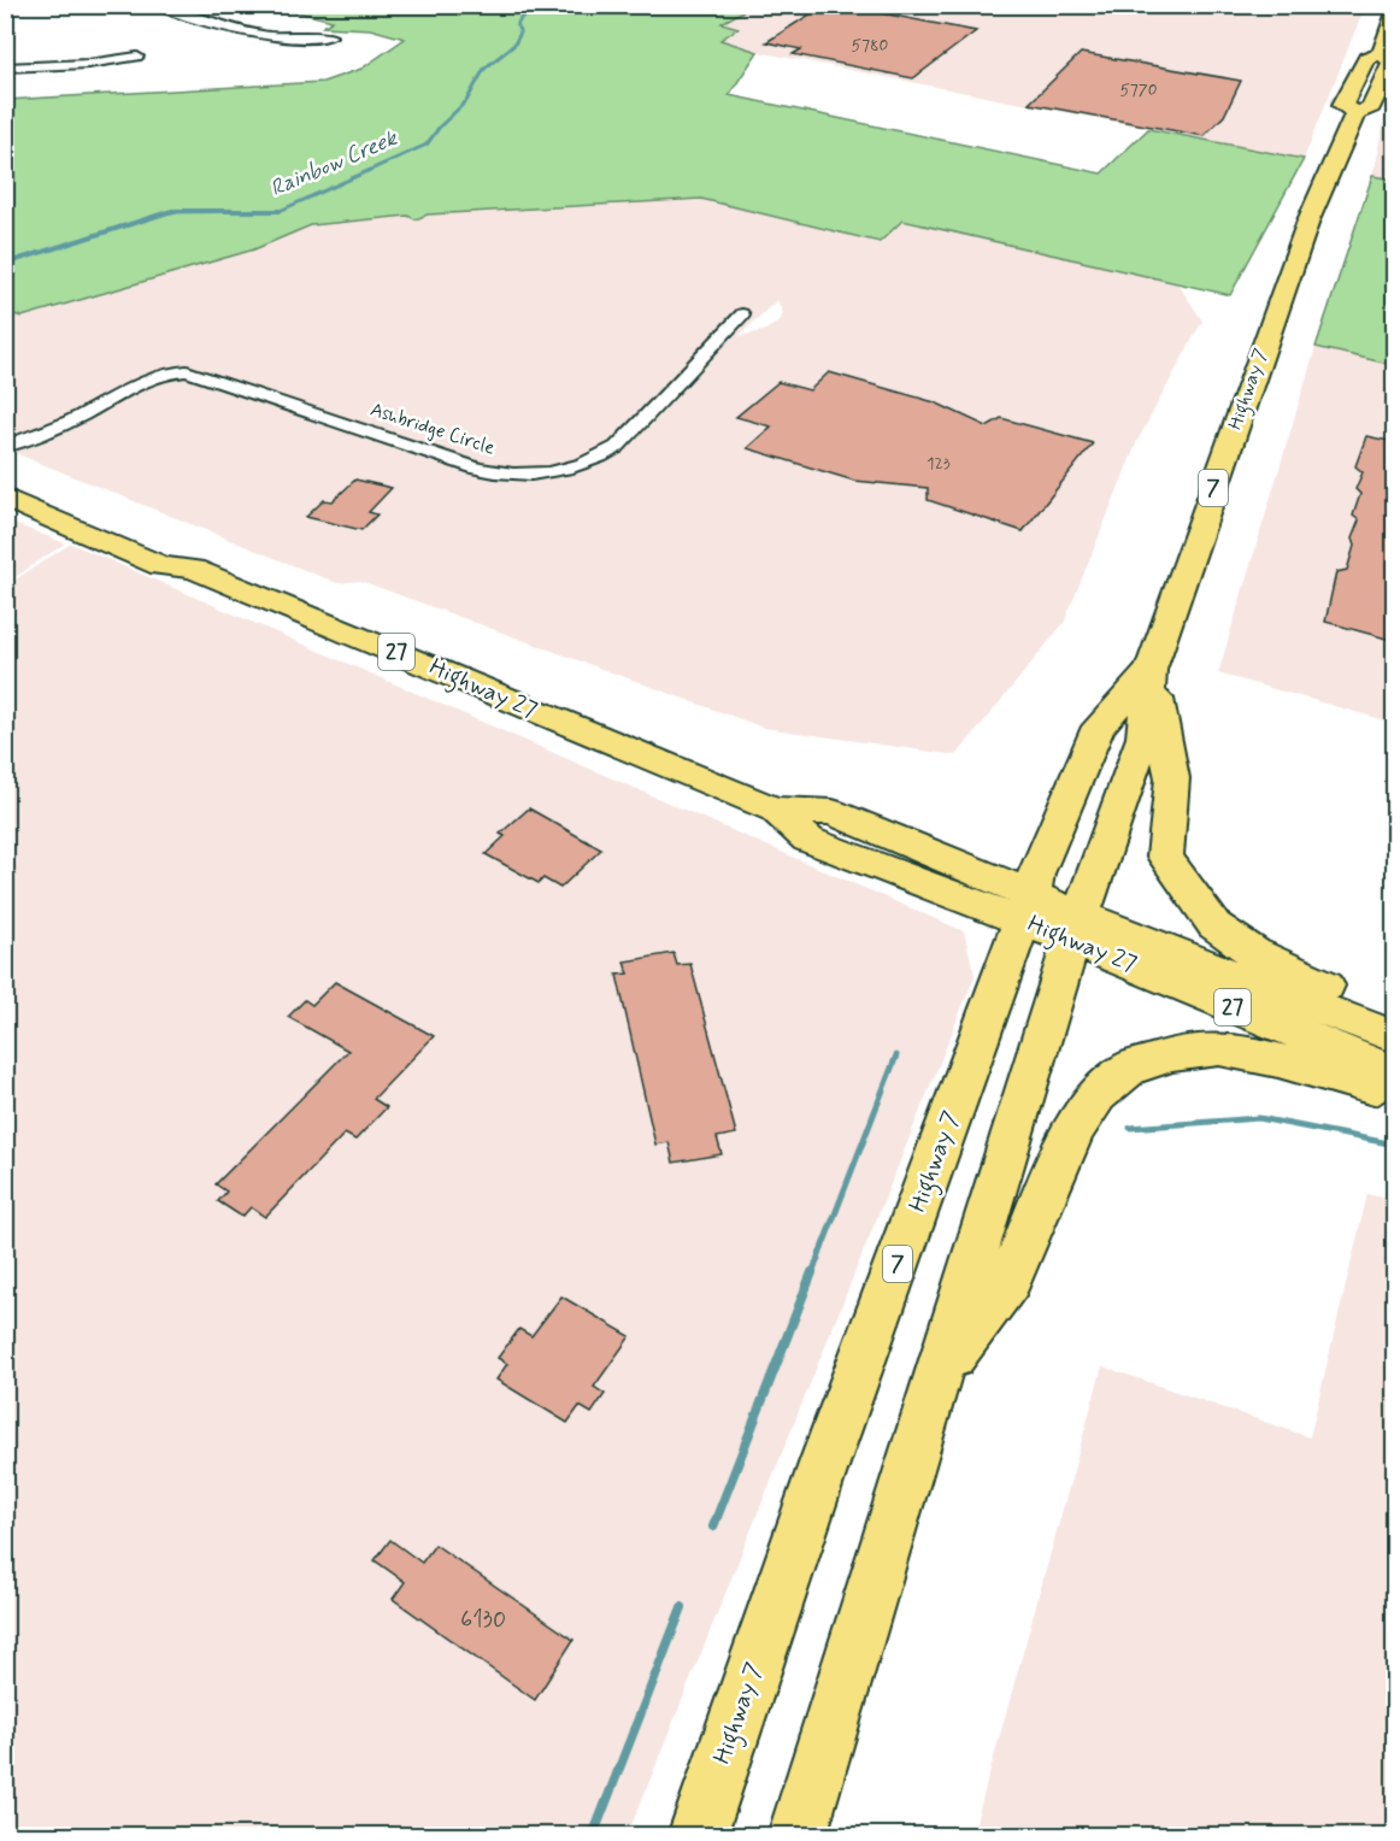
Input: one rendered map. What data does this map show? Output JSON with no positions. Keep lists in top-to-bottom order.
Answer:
{
  "streets": {
    "main road": [
      "Highway 7",
      "7",
      "27",
      "Highway 27"
    ],
    "street": ["Ashbridge Circle"]
  },
  "crossings": [
    ["Highway 7", "Highway 27"]
  ],
  "water": ["Rainbow Creek"],
  "house_numbers": [
    "5780",
    "5770",
    "123",
    "6130"
  ]
}
